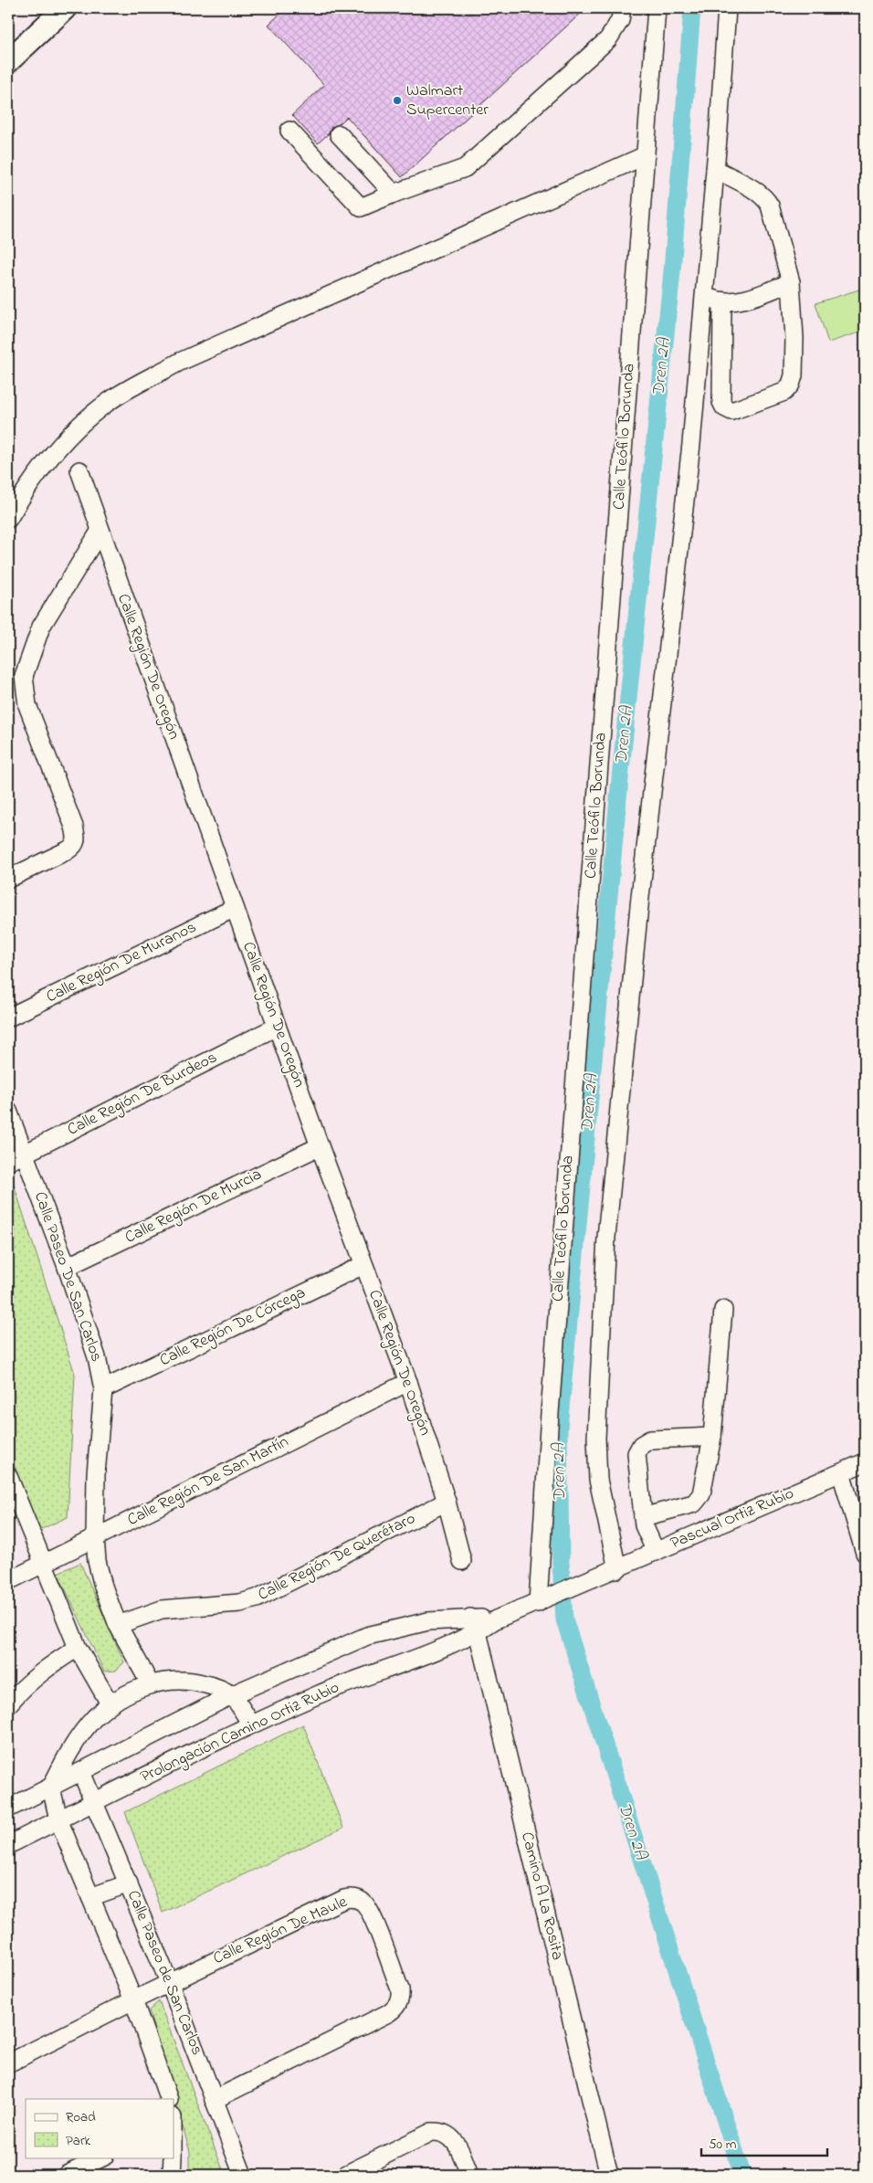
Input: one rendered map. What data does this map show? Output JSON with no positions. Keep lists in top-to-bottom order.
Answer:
{
  "streets": {
    "street": [
      "Calle Teófilo Borunda",
      "Calle Región De Oregón",
      "Calle Región De Muranos",
      "Calle Región De Burdeos",
      "Calle Región De Murcia",
      "Calle Paseo De San Carlos",
      "Calle Región De Córcega",
      "Calle Región De San Martín",
      "Pascual Ortiz Rubio",
      "Calle Región De Querétaro",
      "Prolongación Camino Ortiz Rubio",
      "Camino A La Rosita",
      "Calle Región De Maule",
      "Calle Paseo de San Carlos"
    ]
  },
  "crossings": [
    ["Calle Teófilo Borunda", "Pascual Ortiz Rubio"],
    ["Calle Región De Oregón", "Calle Región De Muranos"],
    ["Calle Región De Oregón", "Calle Región De Burdeos"],
    ["Calle Región De Oregón", "Calle Región De Murcia"],
    ["Calle Región De Oregón", "Calle Región De Córcega"],
    ["Calle Región De Oregón", "Calle Región De San Martín"],
    ["Calle Región De Oregón", "Calle Región De Querétaro"],
    ["Calle Región De Burdeos", "Calle Paseo De San Carlos"],
    ["Calle Región De Murcia", "Calle Paseo De San Carlos"],
    ["Calle Paseo De San Carlos", "Calle Región De Córcega"],
    ["Calle Paseo De San Carlos", "Calle Región De San Martín"],
    ["Calle Paseo De San Carlos", "Calle Región De Querétaro"],
    ["Pascual Ortiz Rubio", "Prolongación Camino Ortiz Rubio"],
    ["Pascual Ortiz Rubio", "Camino A La Rosita"],
    ["Prolongación Camino Ortiz Rubio", "Camino A La Rosita"],
    ["Prolongación Camino Ortiz Rubio", "Calle Paseo de San Carlos"],
    ["Calle Región De Maule", "Calle Paseo de San Carlos"]
  ],
  "water": ["Dren 2A"],
  "places": ["Walmart Supercenter"],
  "legend": ["Road", "Park"],
  "scale_bar": "50 m"
}
